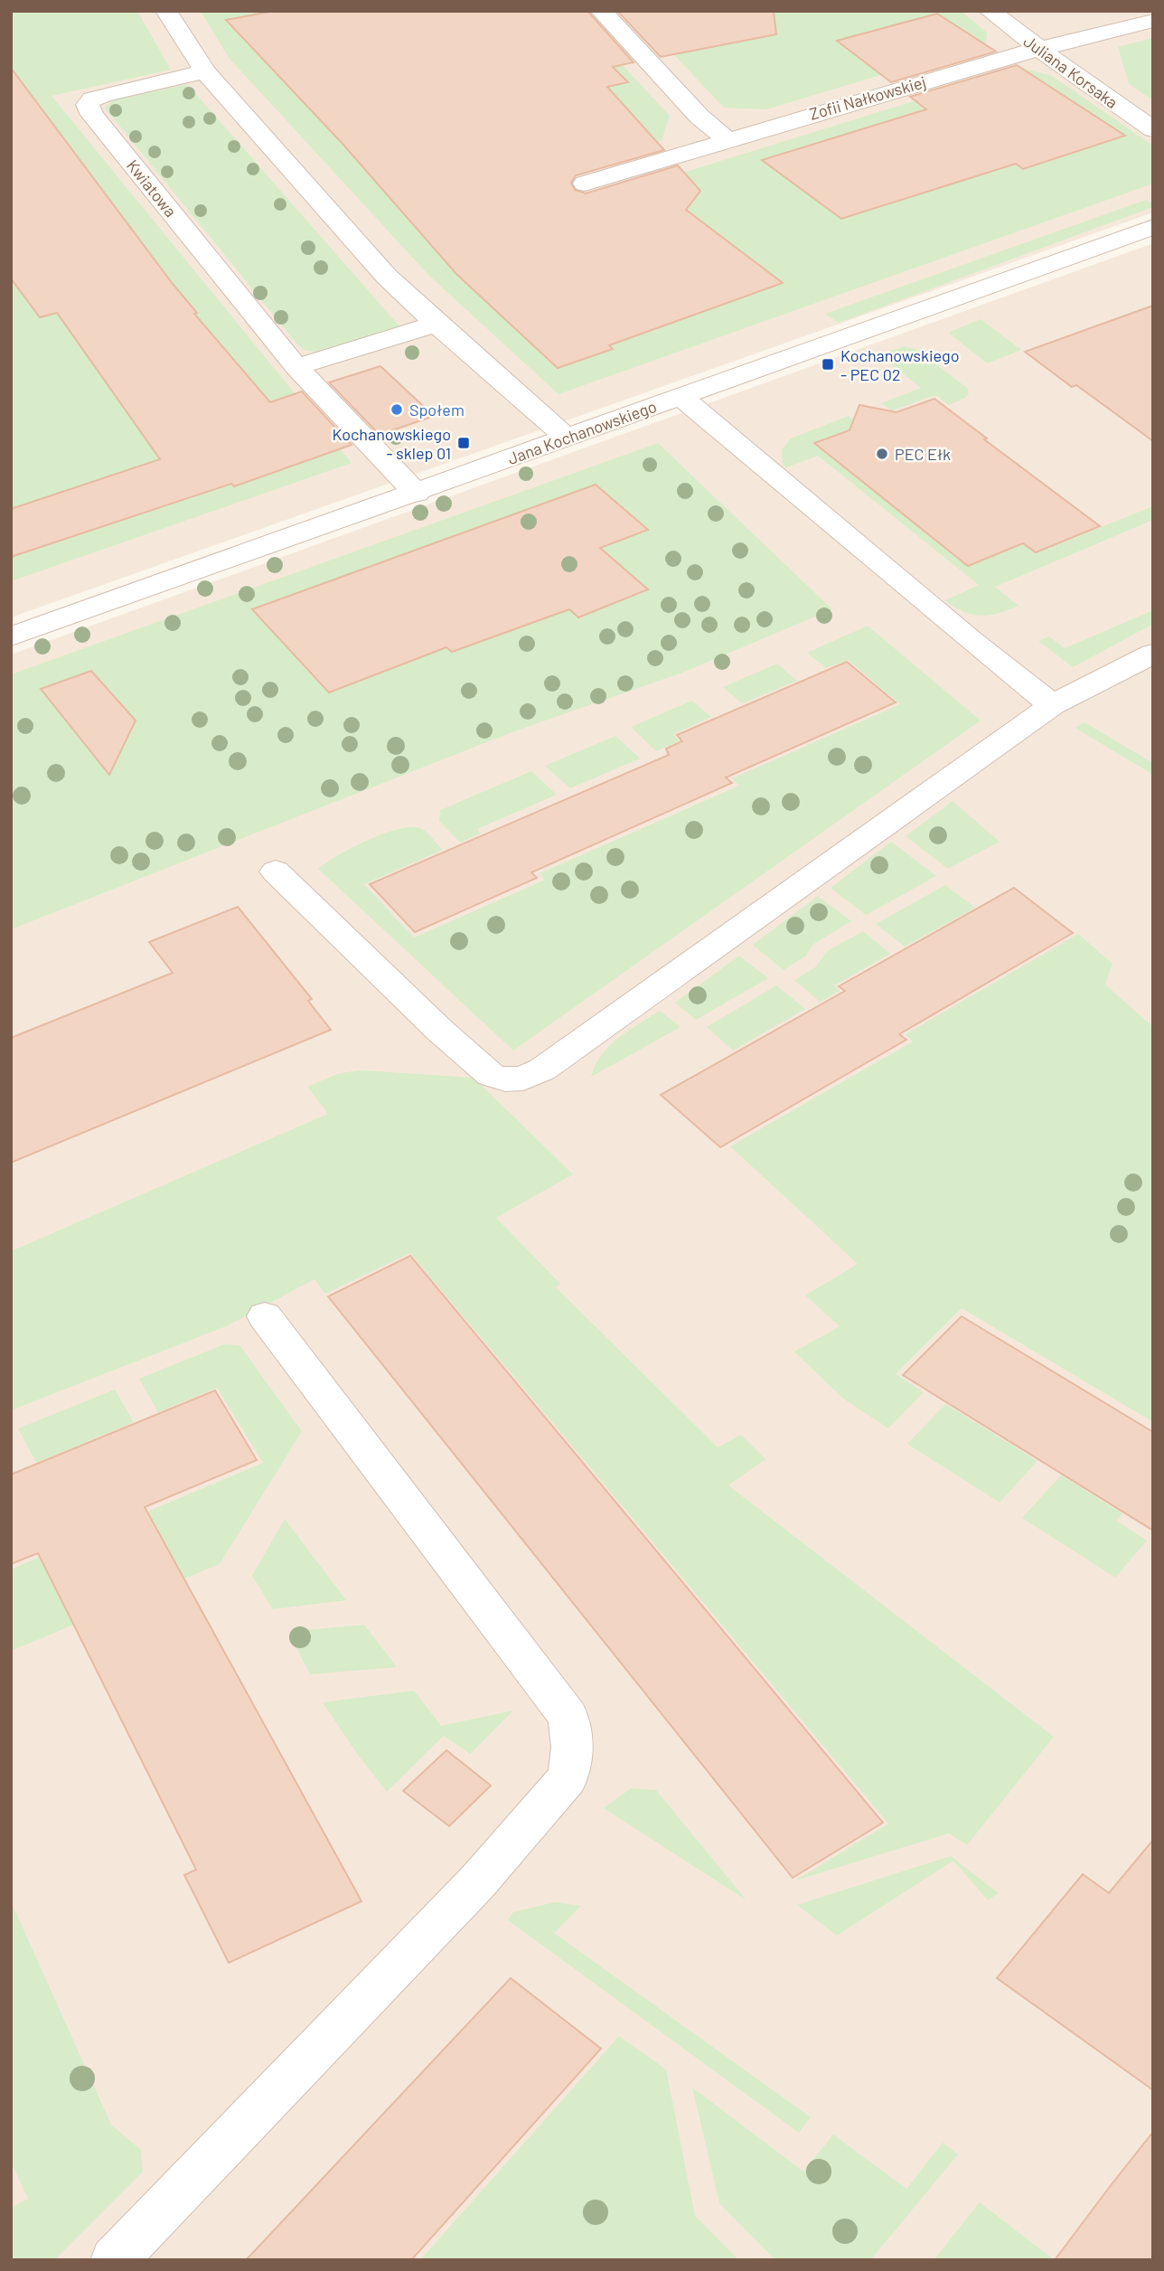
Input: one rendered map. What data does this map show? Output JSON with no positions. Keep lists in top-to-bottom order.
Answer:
{
  "streets": {
    "street": [
      "Juliana Korsaka",
      "Zofii Nałkowskiej",
      "Kwiatowa",
      "Jana Kochanowskiego"
    ]
  },
  "crossings": [
    ["Juliana Korsaka", "Zofii Nałkowskiej"],
    ["Kwiatowa", "Jana Kochanowskiego"]
  ],
  "places": {
    "transit": ["Kochanowskiego - PEC 02", "Kochanowskiego - sklep 01"],
    "other": ["Społem", "PEC Ełk"]
  }
}
